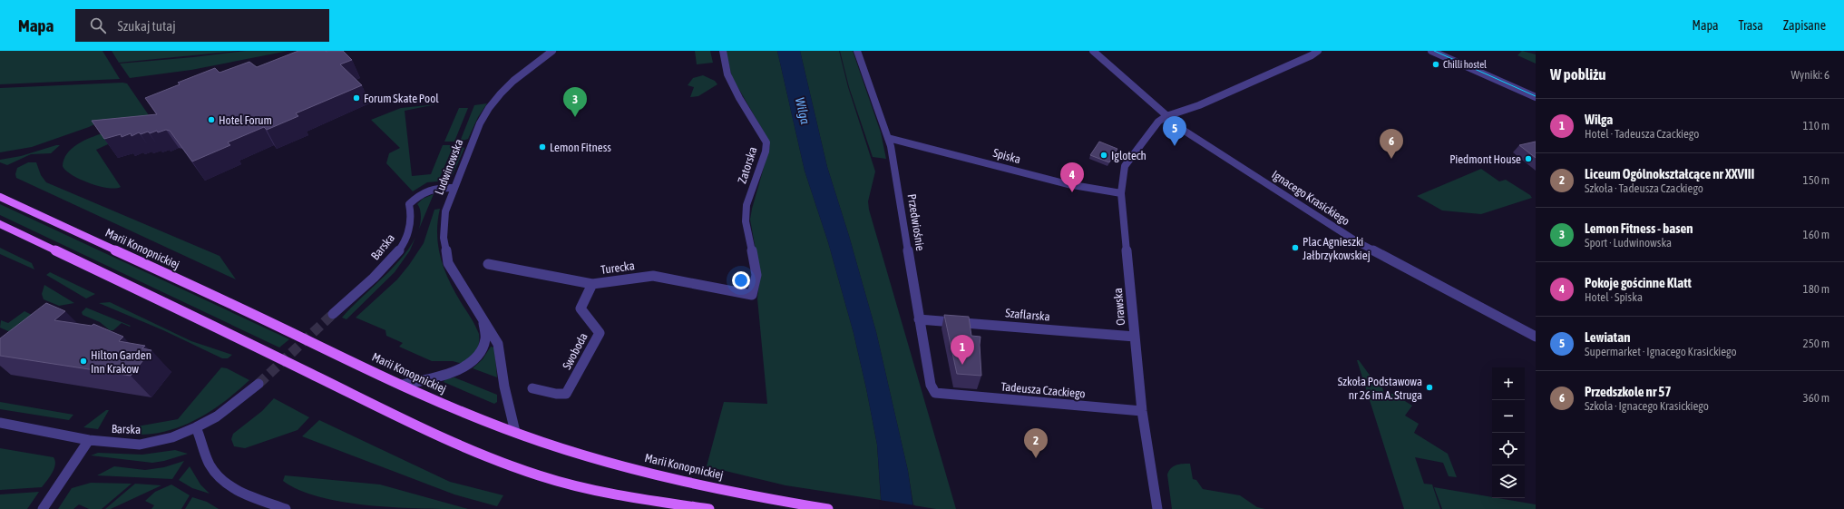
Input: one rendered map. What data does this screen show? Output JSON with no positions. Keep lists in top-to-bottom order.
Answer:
{
  "streets": {
    "main road": ["Marii Konopnickiej"],
    "street": [
      "Spiska",
      "Zatorska",
      "Ludwinowska",
      "Ignacego Krasickiego",
      "Przedwiośnie",
      "Barska",
      "Turecka",
      "Orawska",
      "Szaflarska",
      "Swoboda",
      "Tadeusza Czackiego"
    ]
  },
  "crossings": [
    ["Spiska", "Przedwiośnie"],
    ["Spiska", "Orawska"],
    ["Zatorska", "Turecka"],
    ["Ludwinowska", "Barska"],
    ["Ludwinowska", "Marii Konopnickiej"],
    ["Ignacego Krasickiego", "Orawska"],
    ["Przedwiośnie", "Szaflarska"],
    ["Przedwiośnie", "Tadeusza Czackiego"],
    ["Turecka", "Swoboda"],
    ["Orawska", "Szaflarska"],
    ["Orawska", "Tadeusza Czackiego"]
  ],
  "water": ["Wilga"],
  "places": [
    "Chilli hostel",
    "Forum Skate Pool",
    "Hotel Forum",
    "Lemon Fitness",
    "Iglotech",
    "Piedmont House",
    "Plac Agnieszki Jałbrzykowskiej",
    "Hilton Garden Inn Krakow",
    "Szkoła Podstawowa nr 26 im A. Struga"
  ],
  "page": {
    "header": "Mapa",
    "search": "Szukaj tutaj",
    "nav": ["Mapa", "Trasa", "Zapisane"],
    "heading": ["W pobliżu", "Wyniki: 6"],
    "pins": [
      "3",
      "5",
      "6",
      "4",
      "1",
      "2"
    ],
    "list": [
      {
        "mark": "1",
        "name": "Wilga",
        "note": "Hotel · Tadeusza Czackiego",
        "value": "110 m"
      },
      {
        "mark": "2",
        "name": "Liceum Ogólnokształcące nr XXVIII",
        "note": "Szkoła · Tadeusza Czackiego",
        "value": "150 m"
      },
      {
        "mark": "3",
        "name": "Lemon Fitness - basen",
        "note": "Sport · Ludwinowska",
        "value": "160 m"
      },
      {
        "mark": "4",
        "name": "Pokoje gościnne Klatt",
        "note": "Hotel · Spiska",
        "value": "180 m"
      },
      {
        "mark": "5",
        "name": "Lewiatan",
        "note": "Supermarket · Ignacego Krasickiego",
        "value": "250 m"
      },
      {
        "mark": "6",
        "name": "Przedszkole nr 57",
        "note": "Szkoła · Ignacego Krasickiego",
        "value": "360 m"
      }
    ],
    "map_buttons": ["+", "−"]
  }
}
